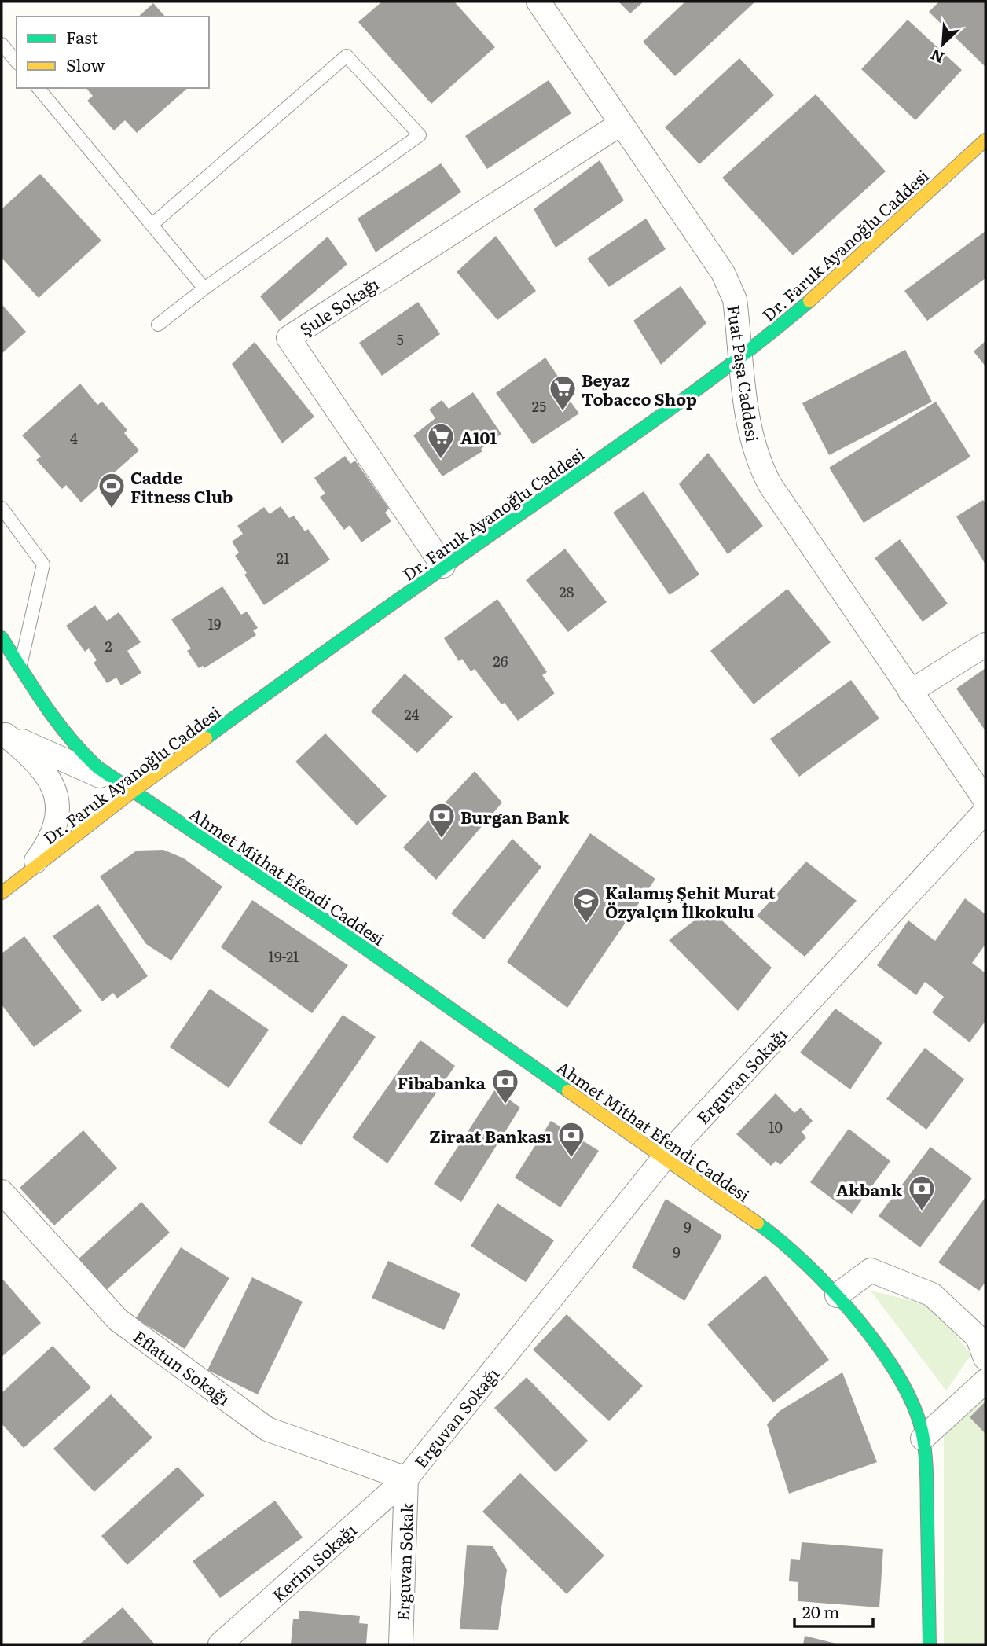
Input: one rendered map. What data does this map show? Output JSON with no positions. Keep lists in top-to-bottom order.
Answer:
{
  "streets": {
    "main road": ["Dr. Faruk Ayanoğlu Caddesi", "Ahmet Mithat Efendi Caddesi"],
    "street": [
      "Şule Sokağı",
      "Fuat Paşa Caddesi",
      "Erguvan Sokağı",
      "Eflatun Sokağı",
      "Kerim Sokağı",
      "Erguvan Sokak"
    ]
  },
  "crossings": [
    ["Dr. Faruk Ayanoğlu Caddesi", "Şule Sokağı"],
    ["Dr. Faruk Ayanoğlu Caddesi", "Fuat Paşa Caddesi"],
    ["Dr. Faruk Ayanoğlu Caddesi", "Ahmet Mithat Efendi Caddesi"],
    ["Şule Sokağı", "Fuat Paşa Caddesi"],
    ["Ahmet Mithat Efendi Caddesi", "Erguvan Sokağı"],
    ["Erguvan Sokağı", "Eflatun Sokağı"],
    ["Erguvan Sokağı", "Kerim Sokağı"],
    ["Erguvan Sokağı", "Erguvan Sokak"],
    ["Eflatun Sokağı", "Kerim Sokağı"],
    ["Eflatun Sokağı", "Erguvan Sokak"],
    ["Kerim Sokağı", "Erguvan Sokak"]
  ],
  "places": {
    "supermarket": ["Beyaz Tobacco Shop", "A101"],
    "sports": ["Cadde Fitness Club"],
    "bank": [
      "Burgan Bank",
      "Fibabanka",
      "Ziraat Bankası",
      "Akbank"
    ],
    "school or university": ["Kalamış Şehit Murat Özyalçın İlkokulu"]
  },
  "house_numbers": [
    "5",
    "25",
    "4",
    "21",
    "28",
    "19",
    "2",
    "26",
    "24",
    "19-21",
    "10",
    "9",
    "9"
  ],
  "legend": ["Fast", "Slow"],
  "scale_bar": "20 m",
  "north": "bottom left"
}
